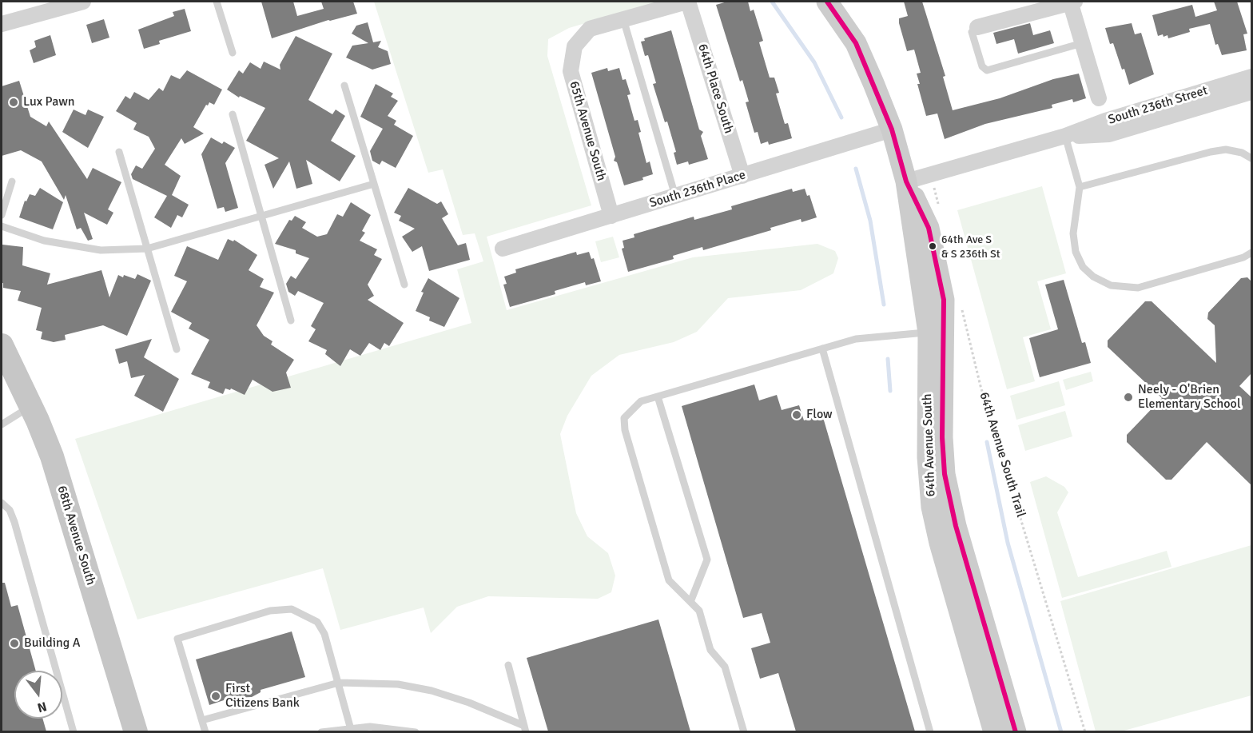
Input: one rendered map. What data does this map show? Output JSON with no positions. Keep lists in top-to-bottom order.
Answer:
{
  "streets": {
    "main road": ["68th Avenue South"],
    "street": [
      "64th Place South",
      "South 236th Street",
      "65th Avenue South",
      "South 236th Place",
      "64th Avenue South"
    ],
    "path": ["64th Avenue South Trail"]
  },
  "crossings": [
    ["64th Place South", "South 236th Place"],
    ["South 236th Street", "64th Avenue South"],
    ["65th Avenue South", "South 236th Place"],
    ["South 236th Place", "64th Avenue South"]
  ],
  "places": [
    "Lux Pawn",
    "64th Ave S & S 236th St",
    "Neely - O'Brien Elementary School",
    "Flow",
    "Building A",
    "First Citizens Bank"
  ],
  "north": "bottom"
}
